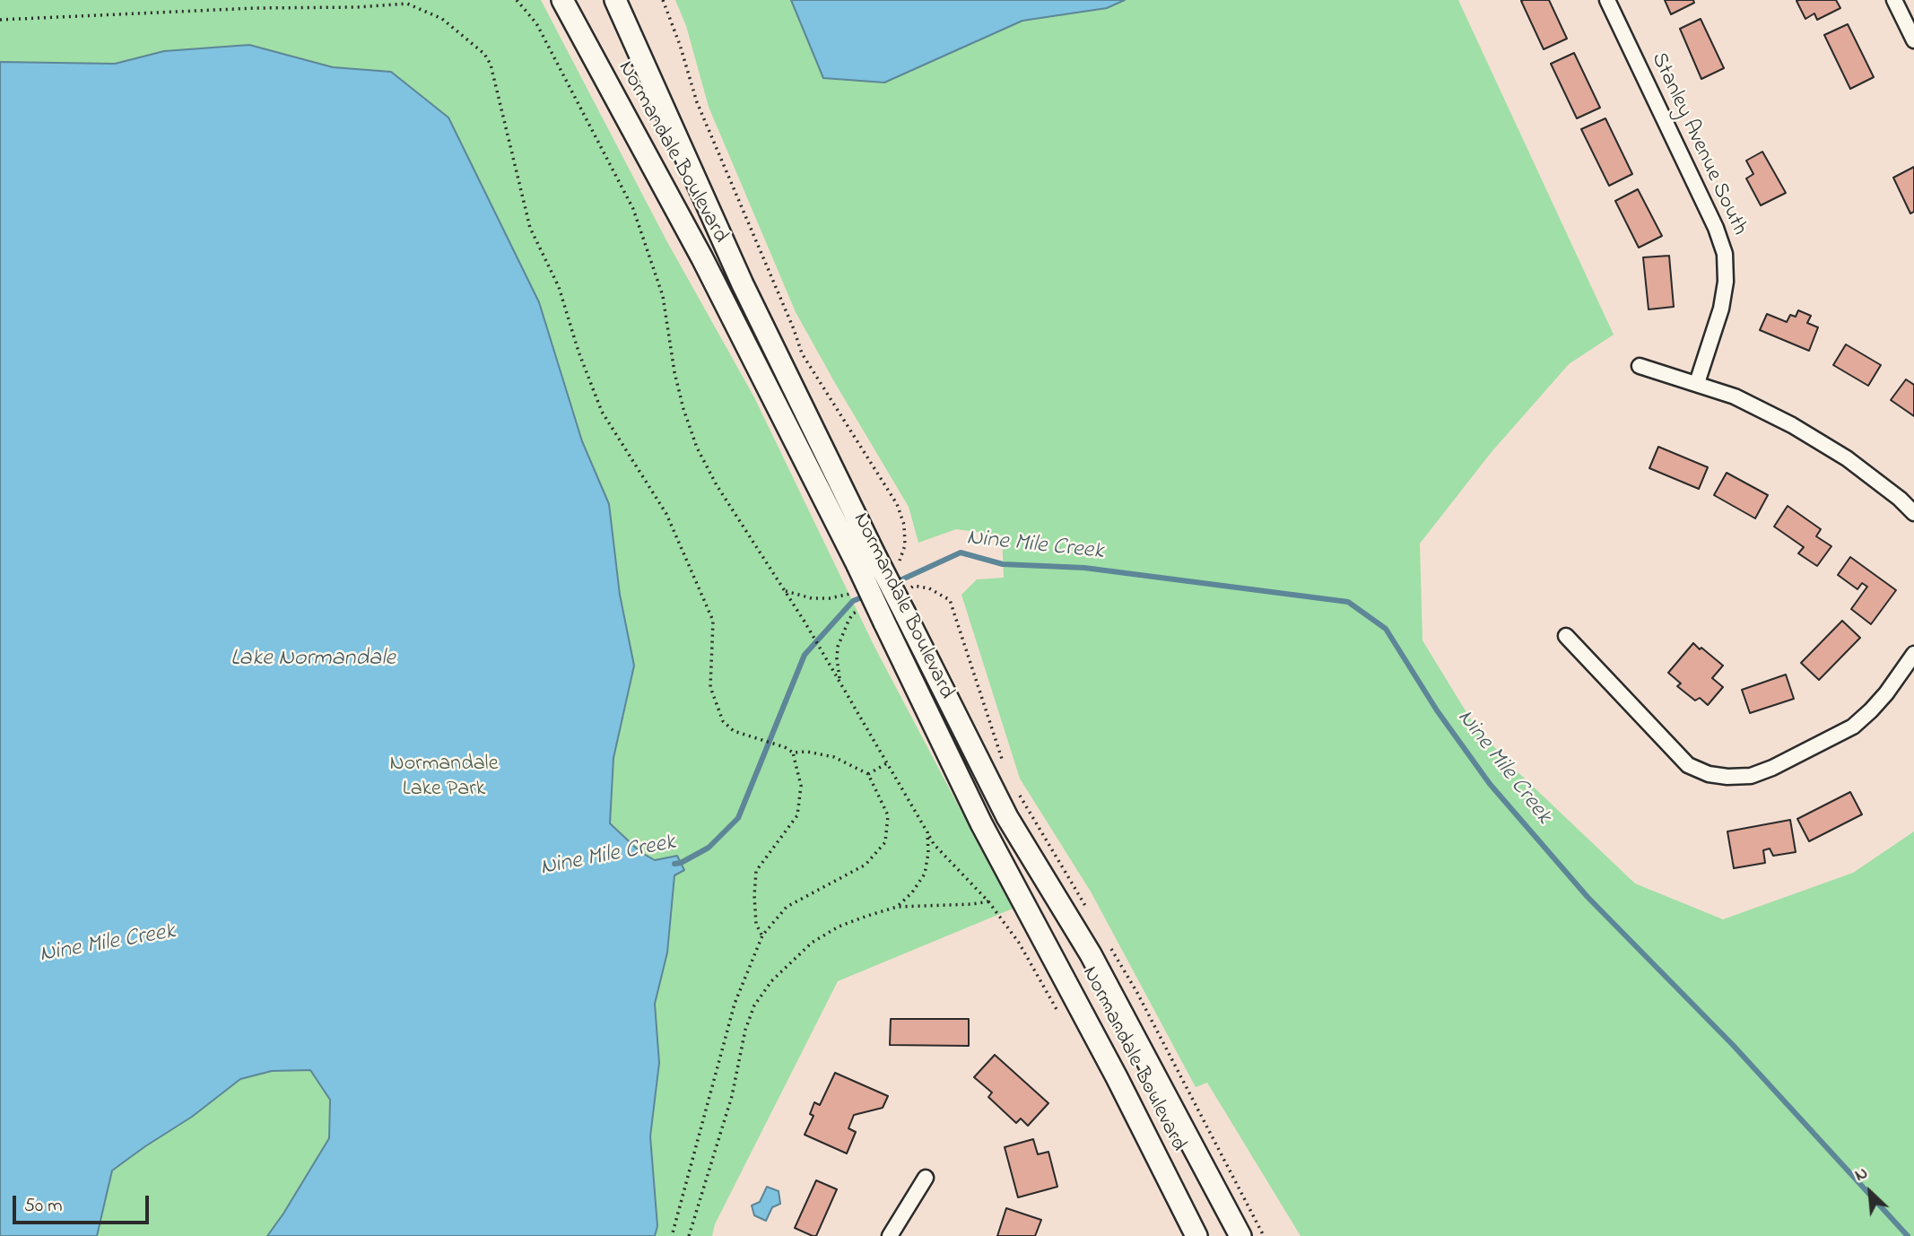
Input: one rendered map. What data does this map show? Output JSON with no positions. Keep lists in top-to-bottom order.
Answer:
{
  "streets": {
    "main road": ["Normandale Boulevard"],
    "street": ["Stanley Avenue South"]
  },
  "water": ["Nine Mile Creek", "Lake Normandale"],
  "parks": ["Normandale Lake Park"],
  "scale_bar": "50 m",
  "north": "top left"
}
